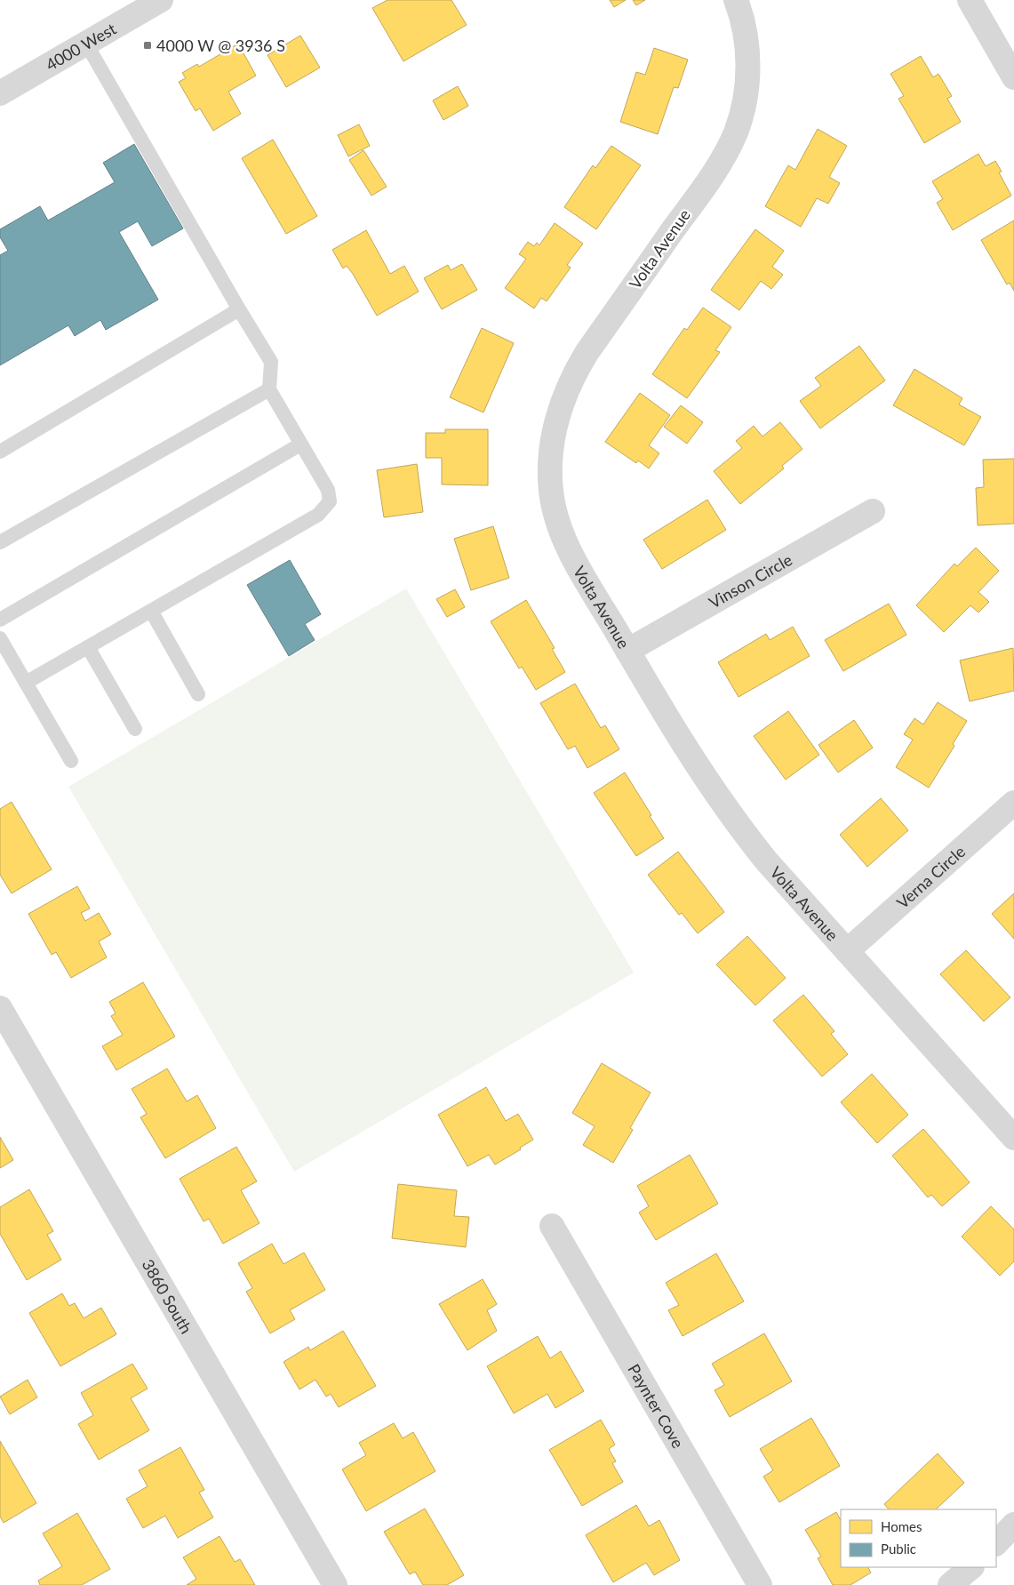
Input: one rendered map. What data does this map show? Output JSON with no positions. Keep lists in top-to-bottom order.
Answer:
{
  "streets": {
    "street": [
      "4000 West",
      "Volta Avenue",
      "Vinson Circle",
      "Verna Circle",
      "3860 South",
      "Paynter Cove"
    ]
  },
  "crossings": [
    ["Volta Avenue", "Vinson Circle"],
    ["Volta Avenue", "Verna Circle"]
  ],
  "places": {
    "transit": ["4000 W @ 3936 S"]
  },
  "legend": ["Homes", "Public"]
}
